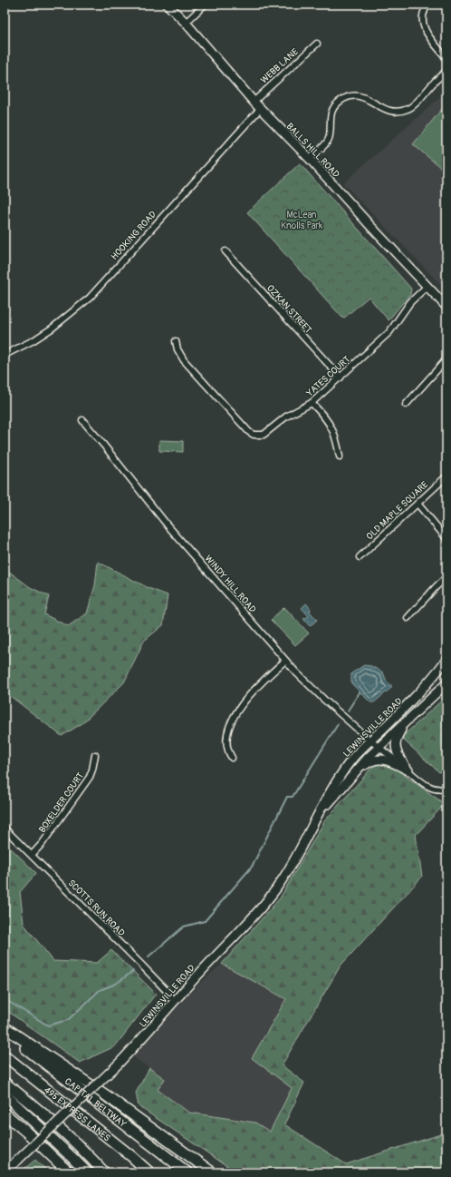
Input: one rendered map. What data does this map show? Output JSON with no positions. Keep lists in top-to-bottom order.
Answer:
{
  "streets": {
    "highway": ["CAPITAL BELTWAY", "495 EXPRESS LANES"],
    "main road": ["BALLS HILL ROAD", "LEWINSVILLE ROAD"],
    "street": [
      "WEBB LANE",
      "HOOKING ROAD",
      "OZKAN STREET",
      "YATES COURT",
      "OLD MAPLE SQUARE",
      "WINDY HILL ROAD",
      "BOXELDER COURT",
      "SCOTTS RUN ROAD"
    ]
  },
  "crossings": [
    ["WEBB LANE", "BALLS HILL ROAD"],
    ["BALLS HILL ROAD", "HOOKING ROAD"],
    ["BALLS HILL ROAD", "YATES COURT"],
    ["OZKAN STREET", "YATES COURT"],
    ["WINDY HILL ROAD", "LEWINSVILLE ROAD"],
    ["LEWINSVILLE ROAD", "SCOTTS RUN ROAD"],
    ["BOXELDER COURT", "SCOTTS RUN ROAD"]
  ],
  "parks": ["McLean Knolls Park"]
}
